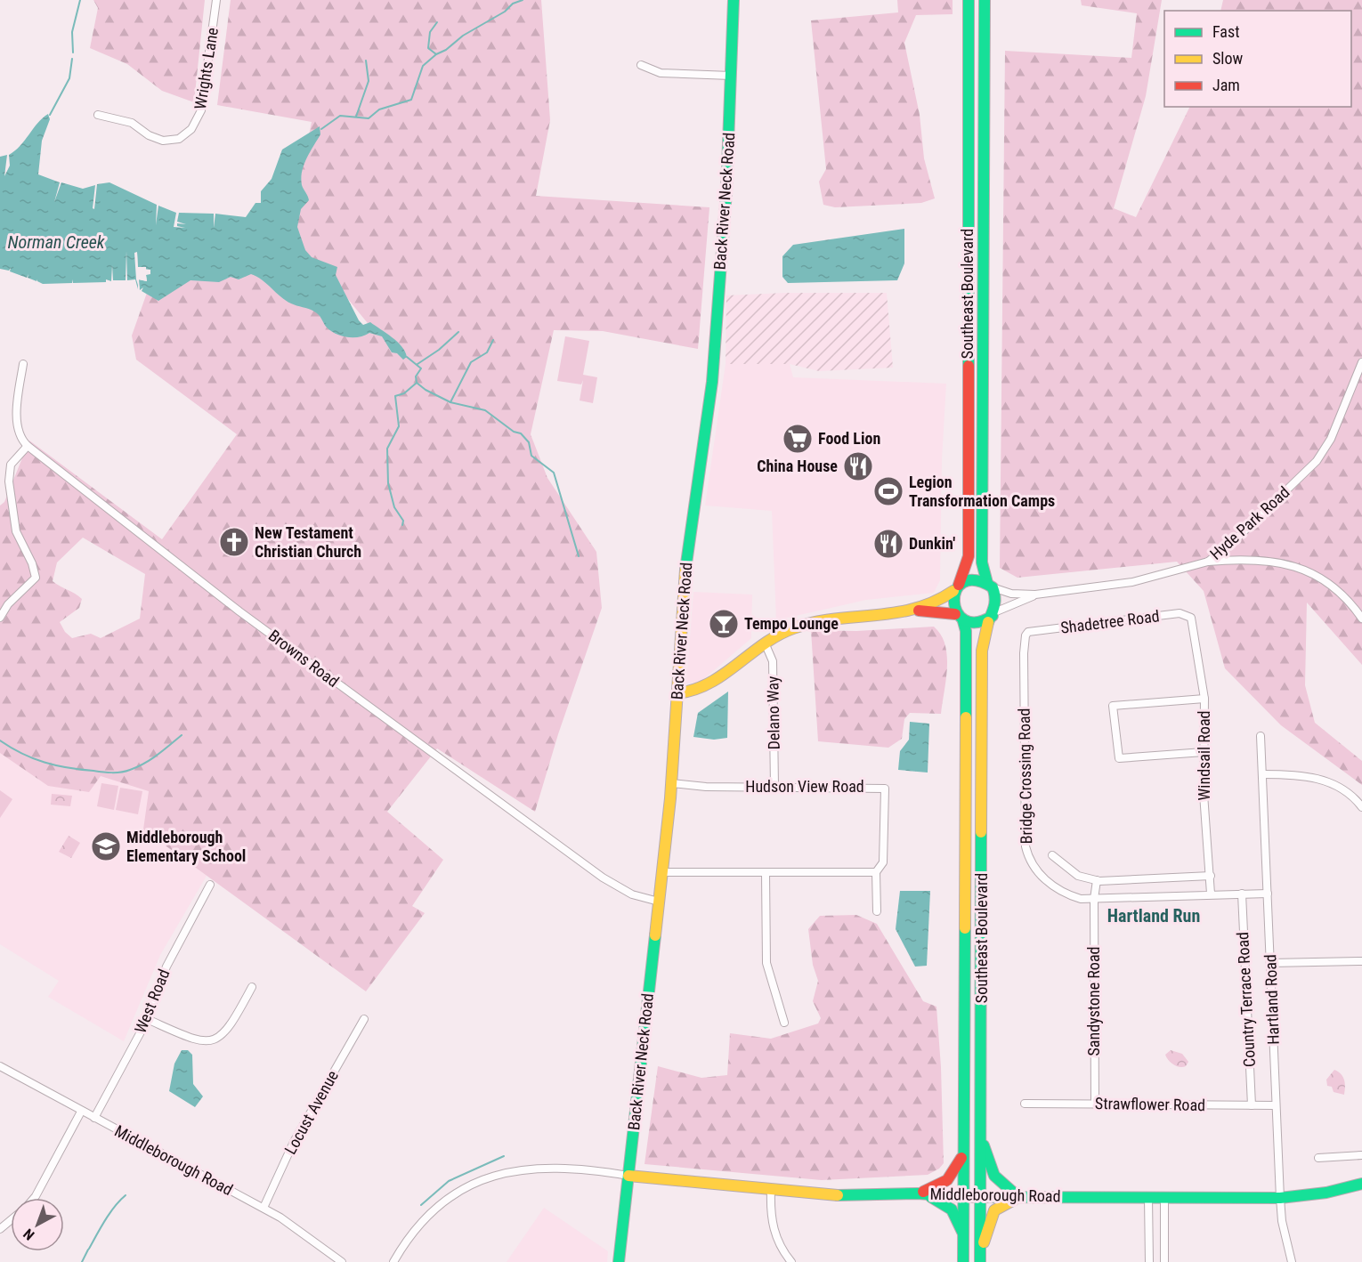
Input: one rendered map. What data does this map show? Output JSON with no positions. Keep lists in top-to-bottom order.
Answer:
{
  "streets": {
    "main road": ["Back River Neck Road", "Southeast Boulevard", "Middleborough Road"],
    "street": [
      "Wrights Lane",
      "Hyde Park Road",
      "Shadetree Road",
      "Browns Road",
      "Delano Way",
      "Windsail Road",
      "Bridge Crossing Road",
      "Hudson View Road",
      "Country Terrace Road",
      "Hartland Road",
      "West Road",
      "Sandystone Road",
      "Strawflower Road",
      "Locust Avenue"
    ]
  },
  "crossings": [
    ["Back River Neck Road", "Browns Road"],
    ["Back River Neck Road", "Hudson View Road"],
    ["Back River Neck Road", "Middleborough Road"],
    ["Southeast Boulevard", "Hyde Park Road"],
    ["Southeast Boulevard", "Middleborough Road"],
    ["Shadetree Road", "Windsail Road"],
    ["Shadetree Road", "Bridge Crossing Road"],
    ["Delano Way", "Hudson View Road"],
    ["Windsail Road", "Bridge Crossing Road"],
    ["Bridge Crossing Road", "Country Terrace Road"],
    ["Bridge Crossing Road", "Hartland Road"],
    ["Bridge Crossing Road", "Sandystone Road"],
    ["Country Terrace Road", "Strawflower Road"],
    ["Hartland Road", "Strawflower Road"],
    ["Hartland Road", "Middleborough Road"],
    ["West Road", "Middleborough Road"],
    ["Sandystone Road", "Strawflower Road"],
    ["Locust Avenue", "Middleborough Road"]
  ],
  "districts": ["Hartland Run"],
  "water": ["Norman Creek"],
  "places": {
    "supermarket": ["Food Lion"],
    "restaurant": ["China House", "Dunkin'"],
    "sports": ["Legion Transformation Camps"],
    "church": ["New Testament Christian Church"],
    "bar": ["Tempo Lounge"],
    "school or university": ["Middleborough Elementary School"]
  },
  "legend": ["Fast", "Slow", "Jam"],
  "north": "bottom left"
}
